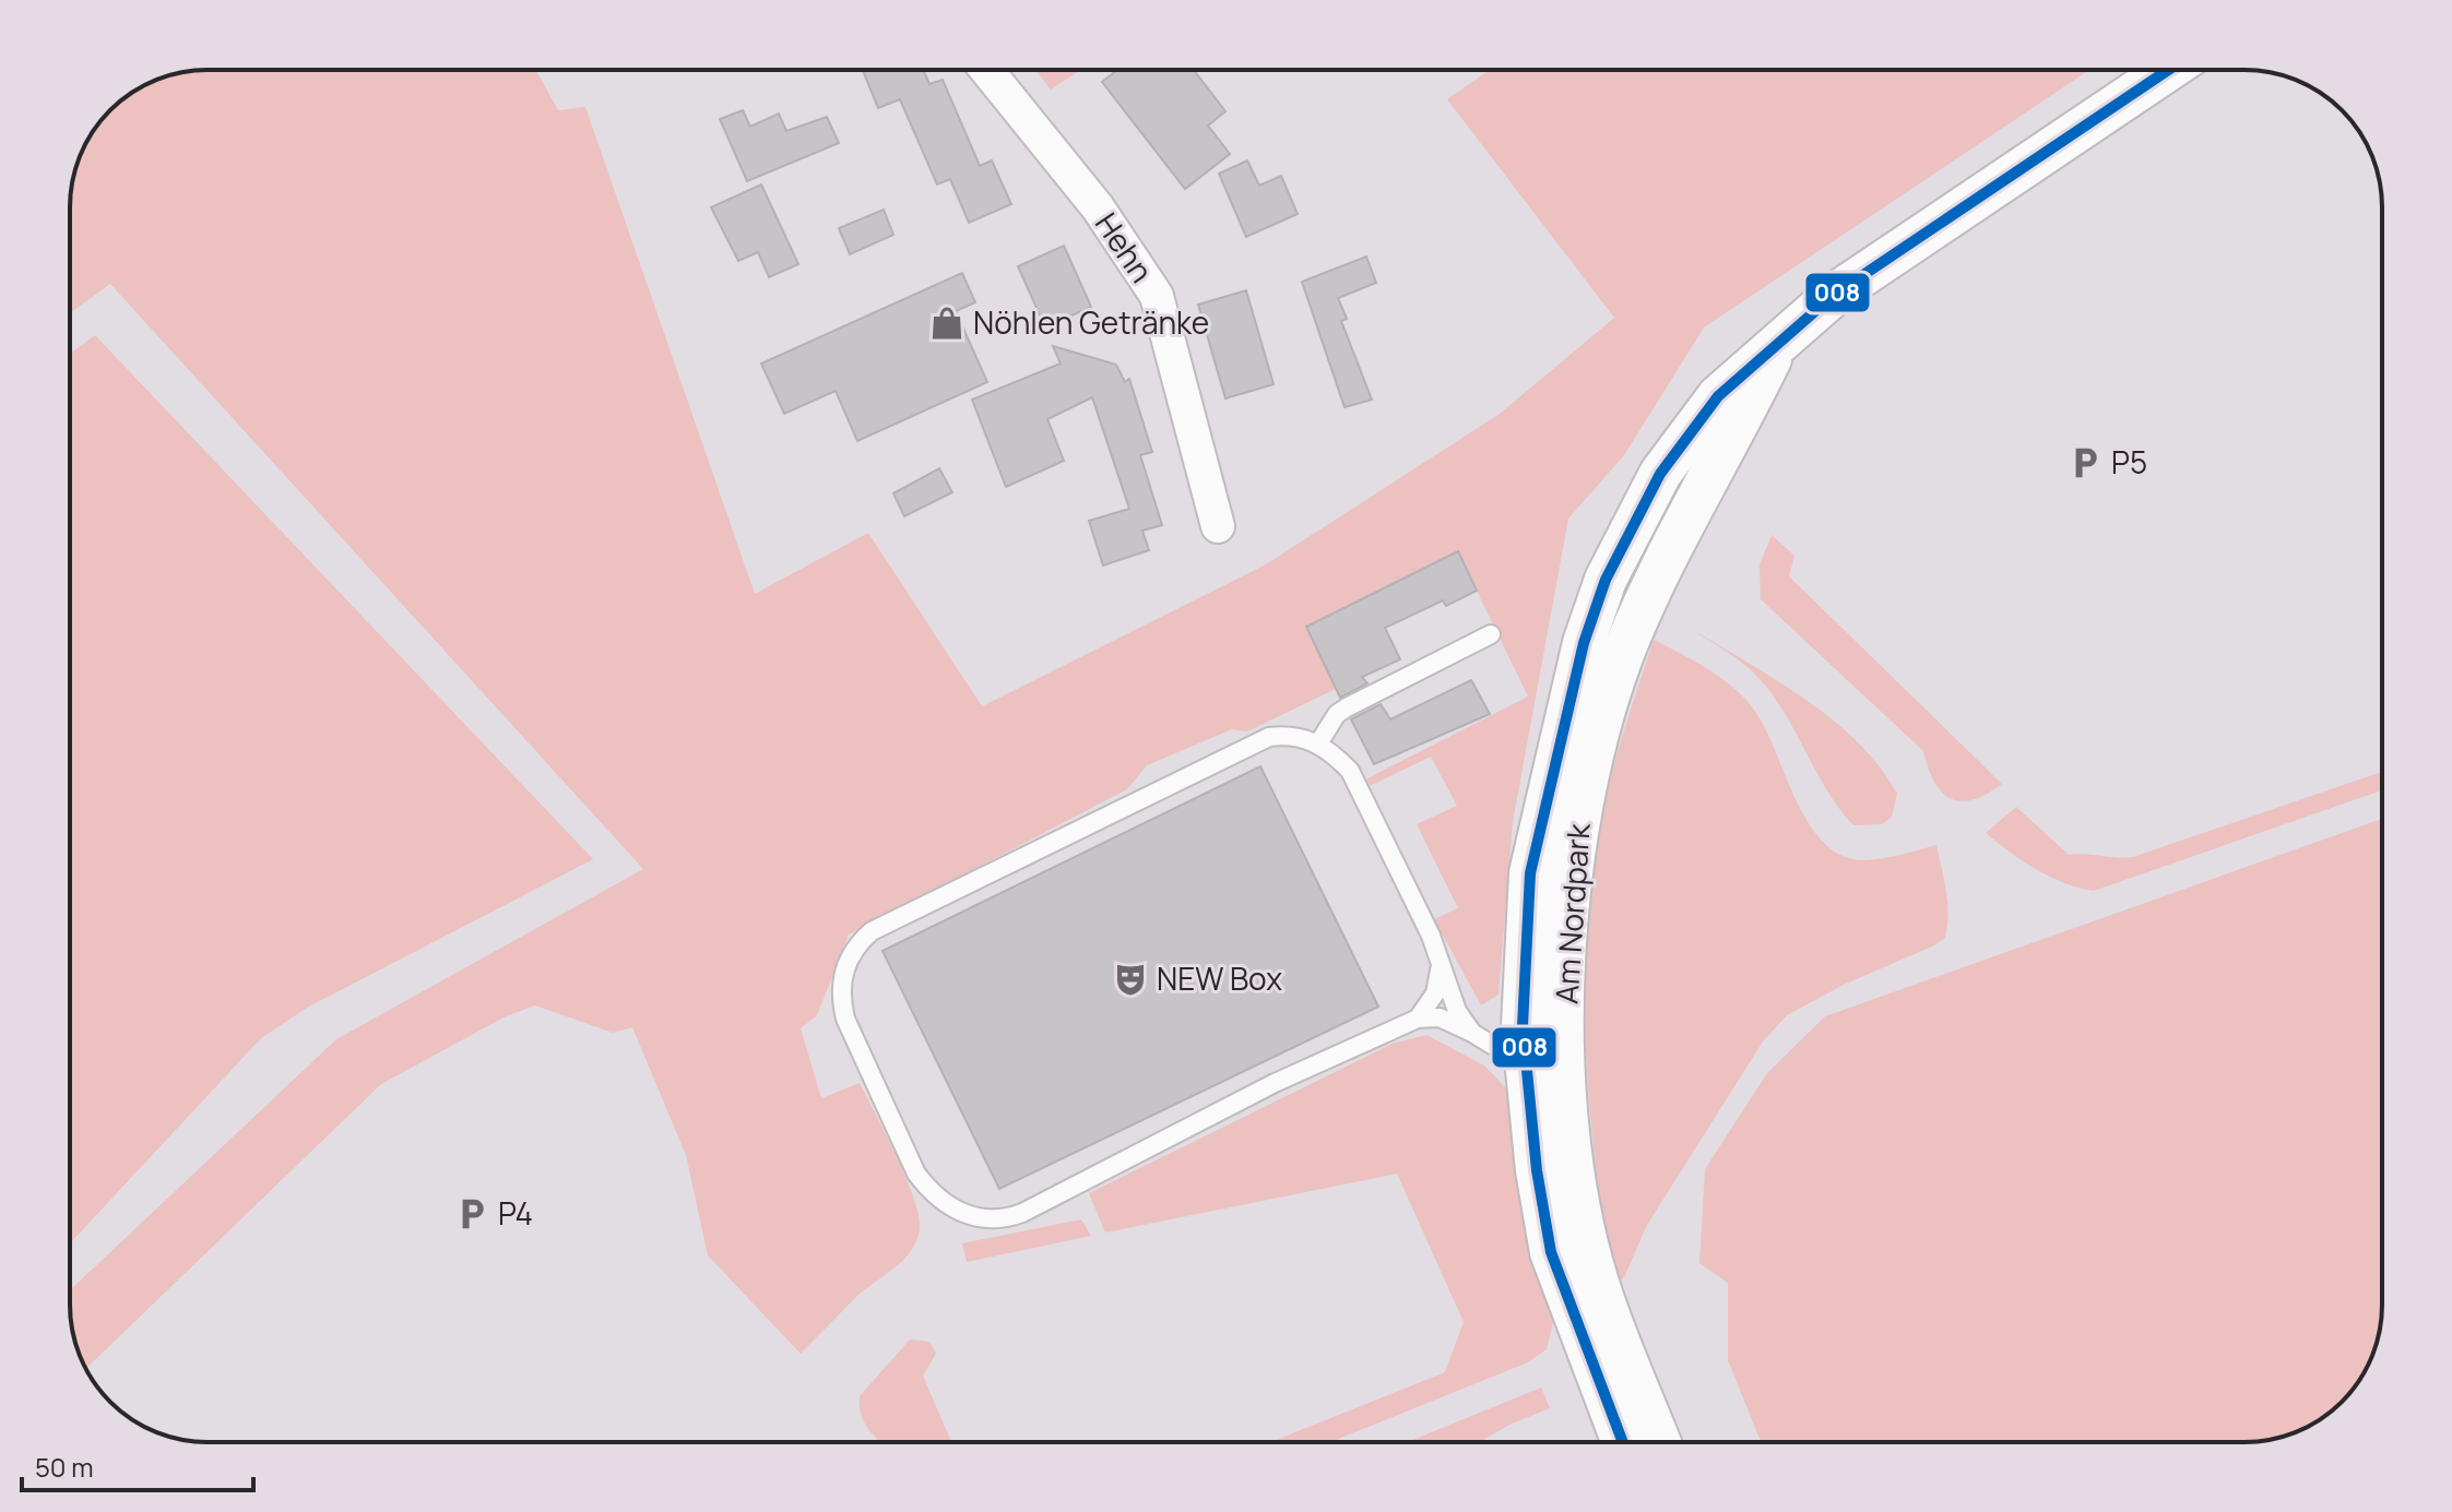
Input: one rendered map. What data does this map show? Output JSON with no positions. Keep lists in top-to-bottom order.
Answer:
{
  "streets": {
    "street": ["Hehn", "Am Nordpark"]
  },
  "places": {
    "shop": ["Nöhlen Getränke"],
    "parking": ["P5", "P4"],
    "theatre": ["NEW Box"]
  },
  "lines": ["transit line 008"],
  "scale_bar": "50 m"
}
